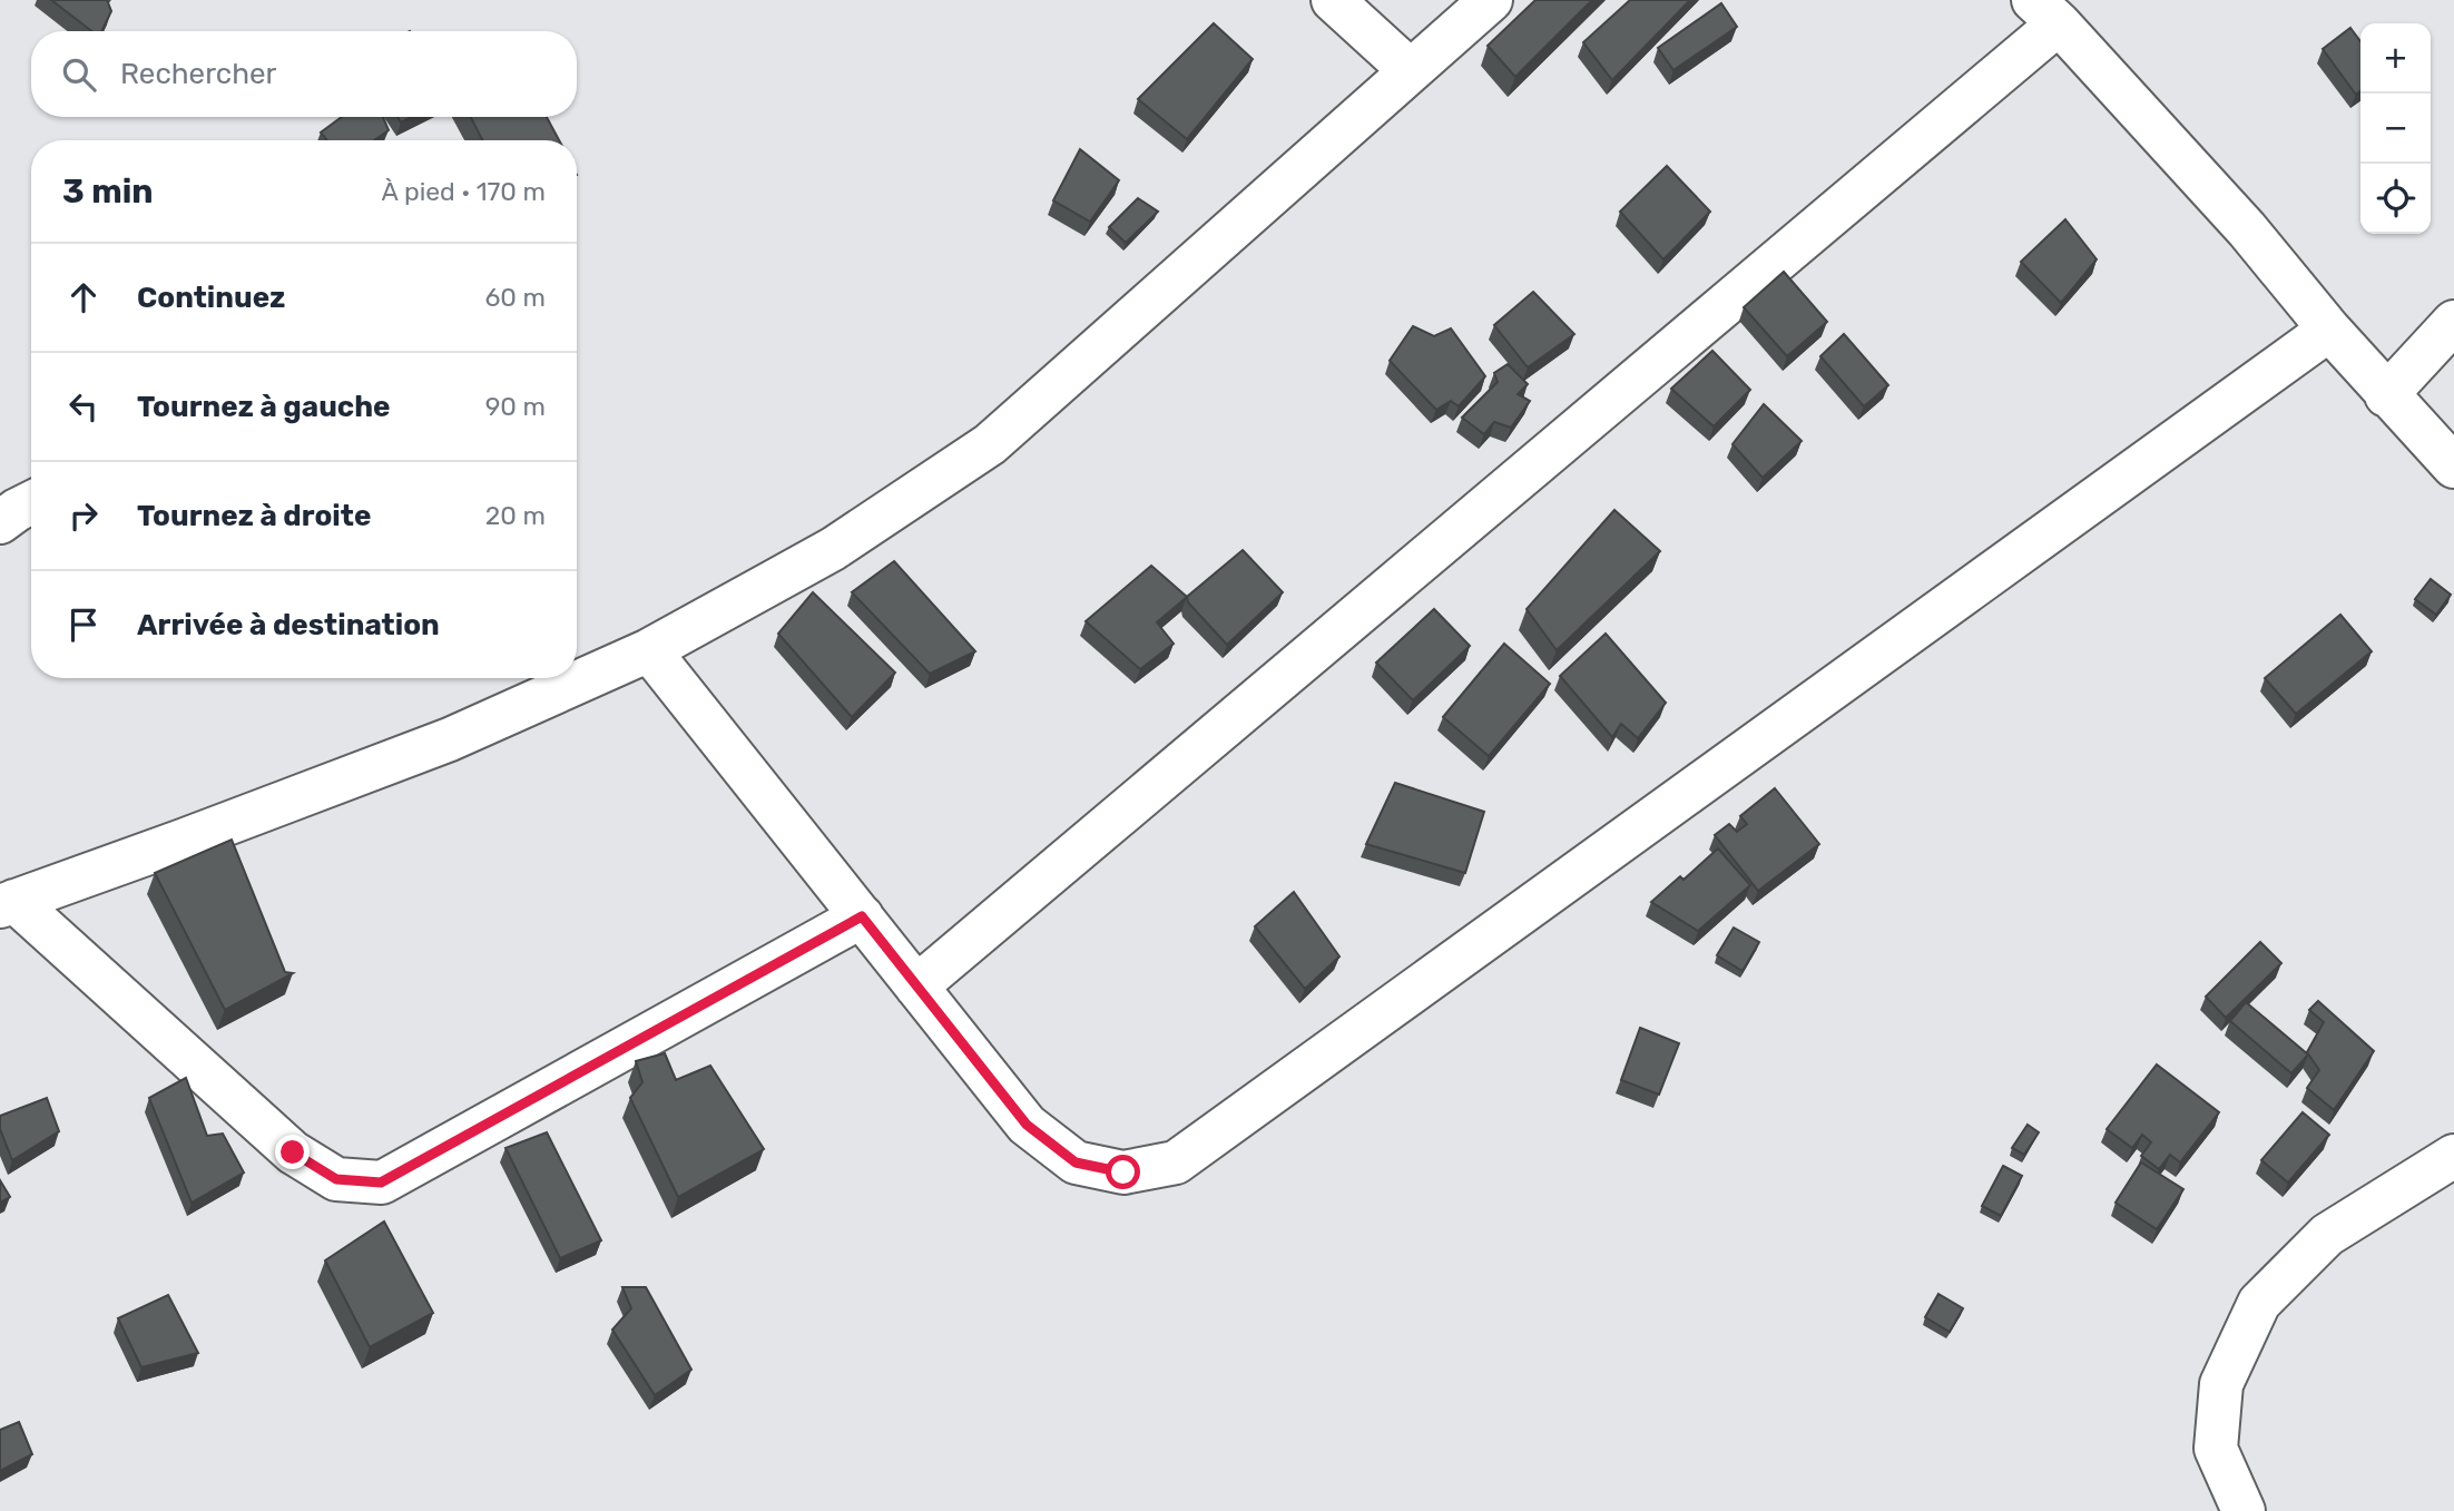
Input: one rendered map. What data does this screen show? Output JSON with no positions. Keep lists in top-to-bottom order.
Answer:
{
  "page": {
    "map_buttons": ["+", "−"],
    "search": "Rechercher",
    "heading": ["3 min", "À pied · 170 m"],
    "list": [
      ["Continuez", "60 m"],
      ["Tournez à gauche", "90 m"],
      ["Tournez à droite", "20 m"],
      "Arrivée à destination"
    ]
  }
}
